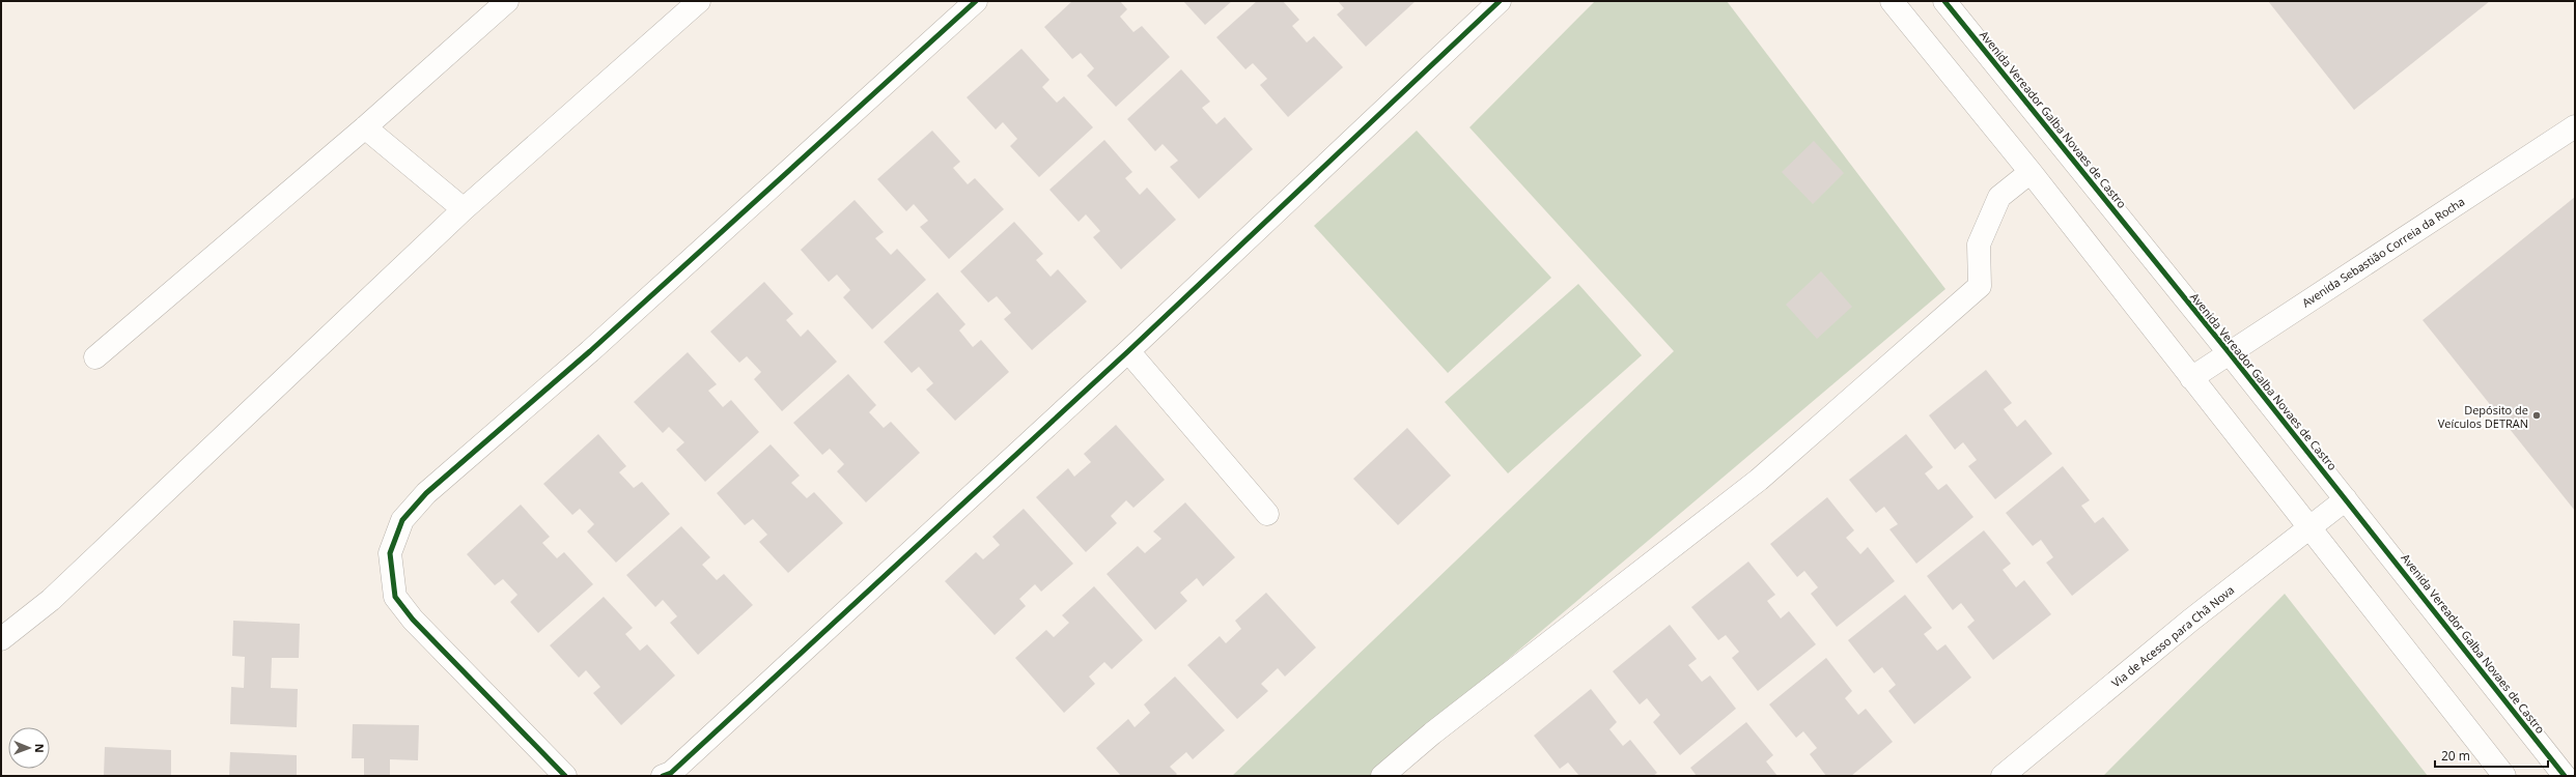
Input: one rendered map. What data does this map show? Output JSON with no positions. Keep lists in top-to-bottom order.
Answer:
{
  "streets": {
    "street": ["Avenida Vereador Galba Novaes de Castro", "Avenida Sebastião Correia da Rocha", "Via de Acesso para Chã Nova"]
  },
  "crossings": [
    ["Avenida Vereador Galba Novaes de Castro", "Avenida Sebastião Correia da Rocha"],
    ["Avenida Vereador Galba Novaes de Castro", "Via de Acesso para Chã Nova"]
  ],
  "places": ["Depósito de Veículos DETRAN"],
  "scale_bar": "20 m",
  "north": "right"
}
